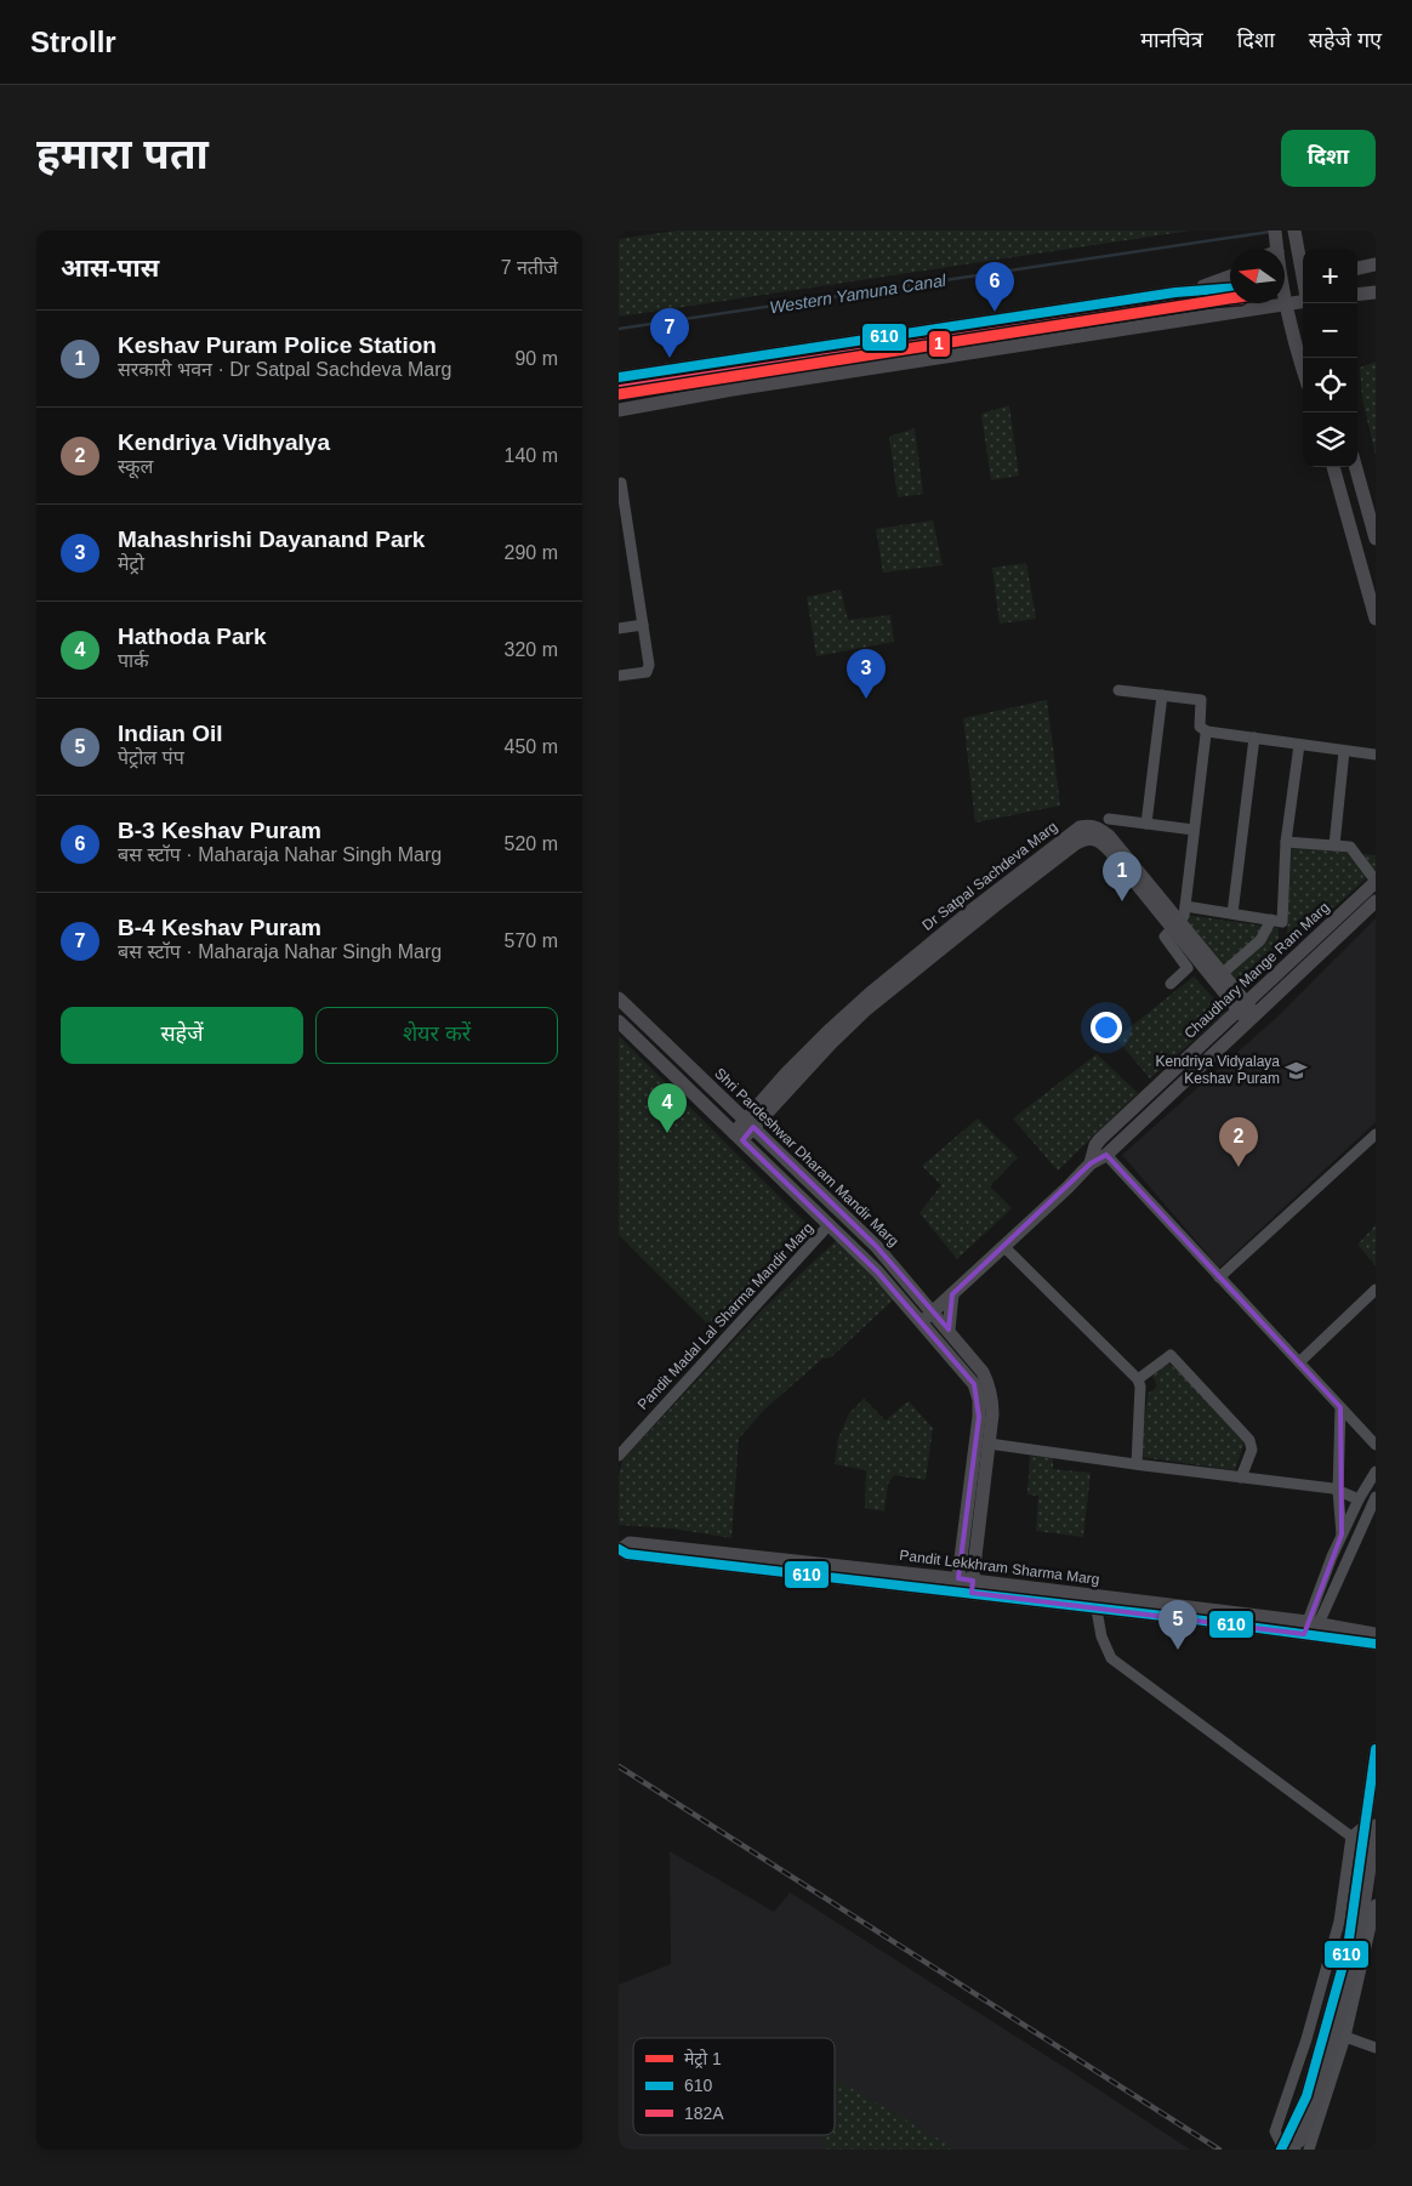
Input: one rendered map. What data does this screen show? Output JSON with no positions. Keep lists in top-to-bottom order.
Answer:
{
  "streets": {
    "main road": [
      "Dr Satpal Sachdeva Marg",
      "Chaudhary Mange Ram Marg",
      "Shri Pardeshwar Dharam Mandir Marg",
      "Pandit Lekkhram Sharma Marg"
    ],
    "street": ["Pandit Madal Lal Sharma Mandir Marg"]
  },
  "crossings": [
    ["Dr Satpal Sachdeva Marg", "Chaudhary Mange Ram Marg"],
    ["Dr Satpal Sachdeva Marg", "Shri Pardeshwar Dharam Mandir Marg"],
    ["Chaudhary Mange Ram Marg", "Shri Pardeshwar Dharam Mandir Marg"],
    ["Shri Pardeshwar Dharam Mandir Marg", "Pandit Lekkhram Sharma Marg"]
  ],
  "water": ["Western Yamuna Canal"],
  "places": {
    "school or university": ["Kendriya Vidyalaya Keshav Puram"]
  },
  "lines": ["transit line 610", "metro line 1", "transit line 182A"],
  "legend": ["मेट्रो 1", "610", "182A"],
  "north": "left",
  "page": {
    "header": "Strollr",
    "nav": ["मानचित्र", "दिशा", "सहेजे गए"],
    "title": "हमारा पता",
    "buttons": [
      "दिशा",
      ["सहेजें", "शेयर करें"]
    ],
    "heading": ["आस-पास", "7 नतीजे"],
    "map_buttons": ["+", "−"],
    "pins": [
      "6",
      "7",
      "3",
      "1",
      "4",
      "2",
      "5"
    ],
    "list": [
      {
        "mark": "1",
        "name": "Keshav Puram Police Station",
        "note": "सरकारी भवन · Dr Satpal Sachdeva Marg",
        "value": "90 m"
      },
      {
        "mark": "2",
        "name": "Kendriya Vidhyalya",
        "note": "स्कूल",
        "value": "140 m"
      },
      {
        "mark": "3",
        "name": "Mahashrishi Dayanand Park",
        "note": "मेट्रो",
        "value": "290 m"
      },
      {
        "mark": "4",
        "name": "Hathoda Park",
        "note": "पार्क",
        "value": "320 m"
      },
      {
        "mark": "5",
        "name": "Indian Oil",
        "note": "पेट्रोल पंप",
        "value": "450 m"
      },
      {
        "mark": "6",
        "name": "B-3 Keshav Puram",
        "note": "बस स्टॉप · Maharaja Nahar Singh Marg",
        "value": "520 m"
      },
      {
        "mark": "7",
        "name": "B-4 Keshav Puram",
        "note": "बस स्टॉप · Maharaja Nahar Singh Marg",
        "value": "570 m"
      }
    ]
  }
}
